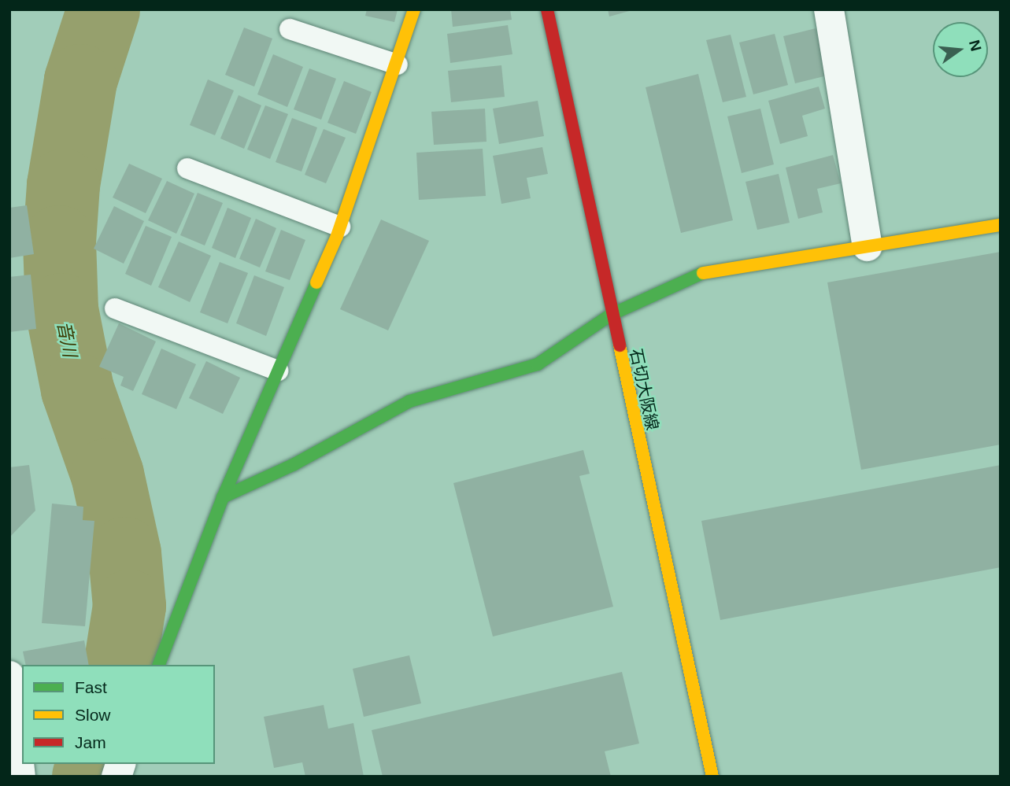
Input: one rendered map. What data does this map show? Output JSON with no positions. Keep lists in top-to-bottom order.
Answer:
{
  "streets": {
    "street": ["石切大阪線"]
  },
  "water": ["音川"],
  "legend": ["Fast", "Slow", "Jam"],
  "north": "right"
}
